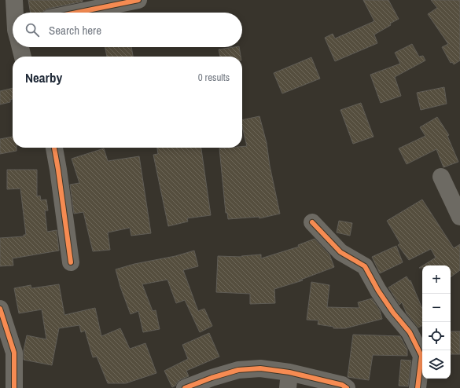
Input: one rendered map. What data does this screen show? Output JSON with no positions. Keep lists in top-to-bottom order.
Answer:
{
  "page": {
    "search": "Search here",
    "heading": ["Nearby", "0 results"],
    "map_buttons": ["+", "−"]
  }
}
